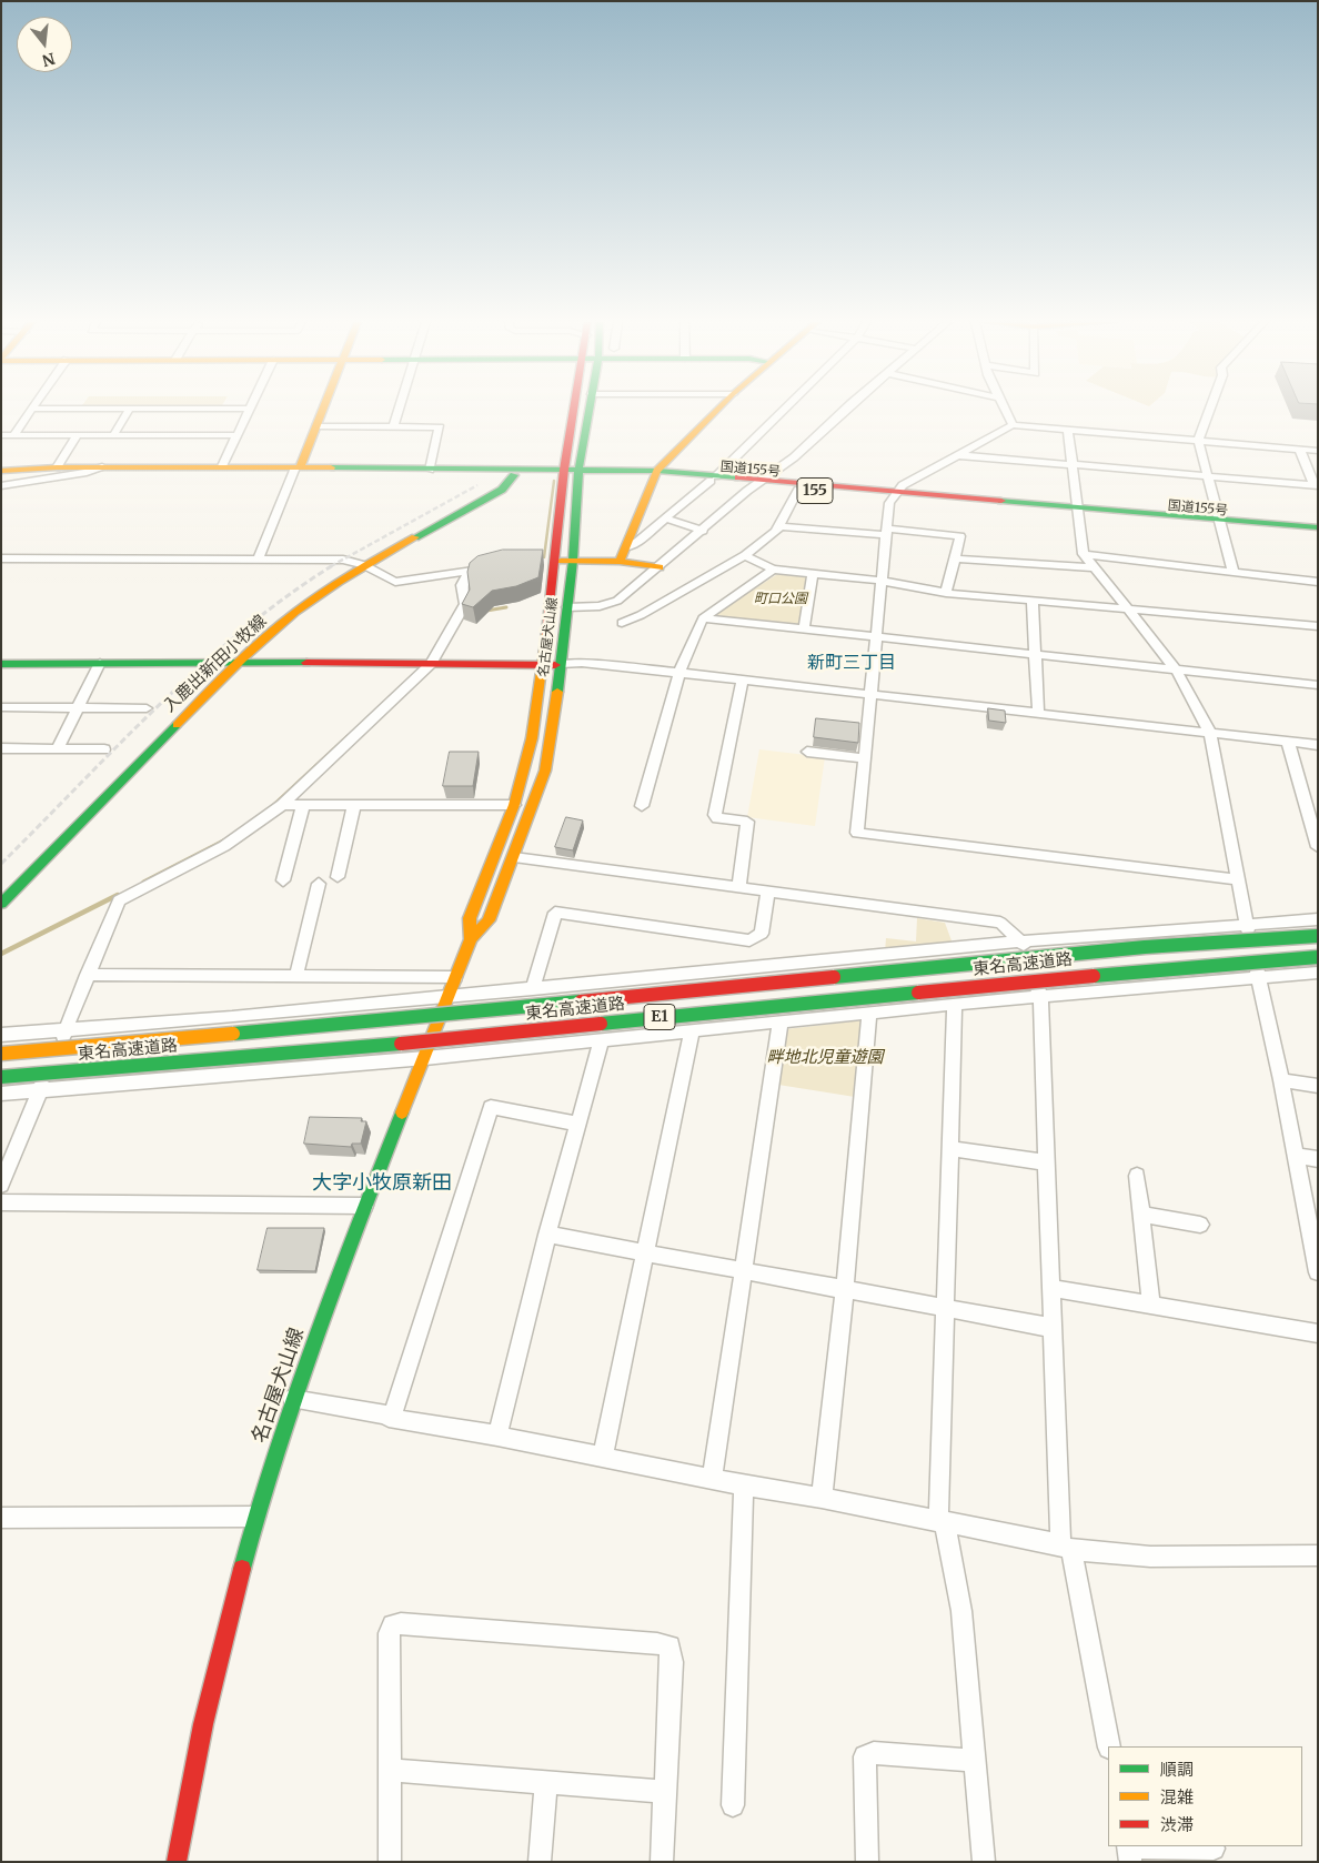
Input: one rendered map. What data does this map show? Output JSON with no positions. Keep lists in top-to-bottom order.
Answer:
{
  "streets": {
    "main road": [
      "国道155号",
      "155",
      "名古屋犬山線",
      "入鹿出新田小牧線",
      "東名高速道路",
      "E1"
    ]
  },
  "crossings": [
    ["国道155号", "名古屋犬山線"],
    ["国道155号", "入鹿出新田小牧線"]
  ],
  "districts": ["新町三丁目", "大字小牧原新田"],
  "parks": ["町口公園", "畔地北児童遊園"],
  "legend": ["順調", "混雑", "渋滞"],
  "north": "bottom"
}
